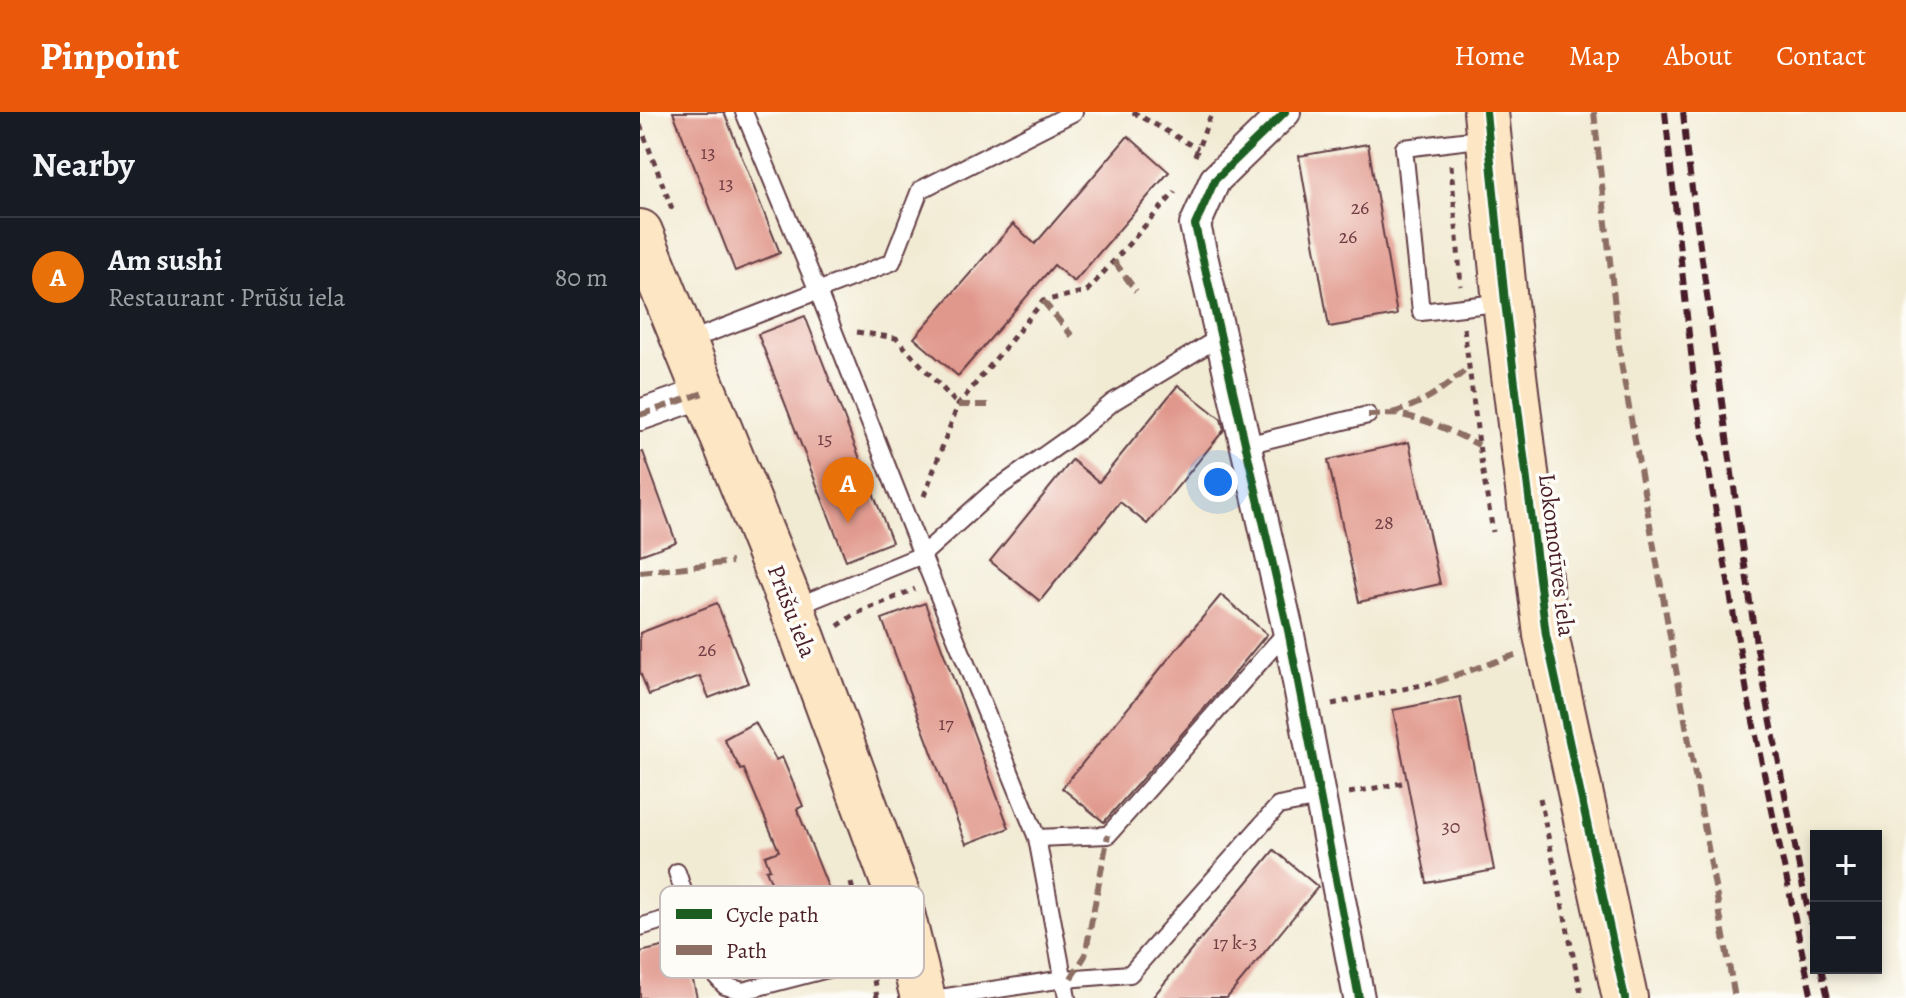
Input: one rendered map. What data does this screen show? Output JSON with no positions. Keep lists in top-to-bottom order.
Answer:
{
  "streets": {
    "street": ["Lokomotīves iela", "Prūšu iela"]
  },
  "house_numbers": [
    "13",
    "13",
    "26",
    "26",
    "15",
    "28",
    "26",
    "17",
    "30",
    "17 k-3"
  ],
  "legend": ["Cycle path", "Path"],
  "page": {
    "header": "Pinpoint",
    "nav": [
      "Home",
      "Map",
      "About",
      "Contact"
    ],
    "heading": "Nearby",
    "list": [
      {
        "mark": "A",
        "name": "Am sushi",
        "note": "Restaurant · Prūšu iela",
        "value": "80 m"
      }
    ],
    "pins": "A",
    "map_buttons": ["+", "−"]
  }
}
